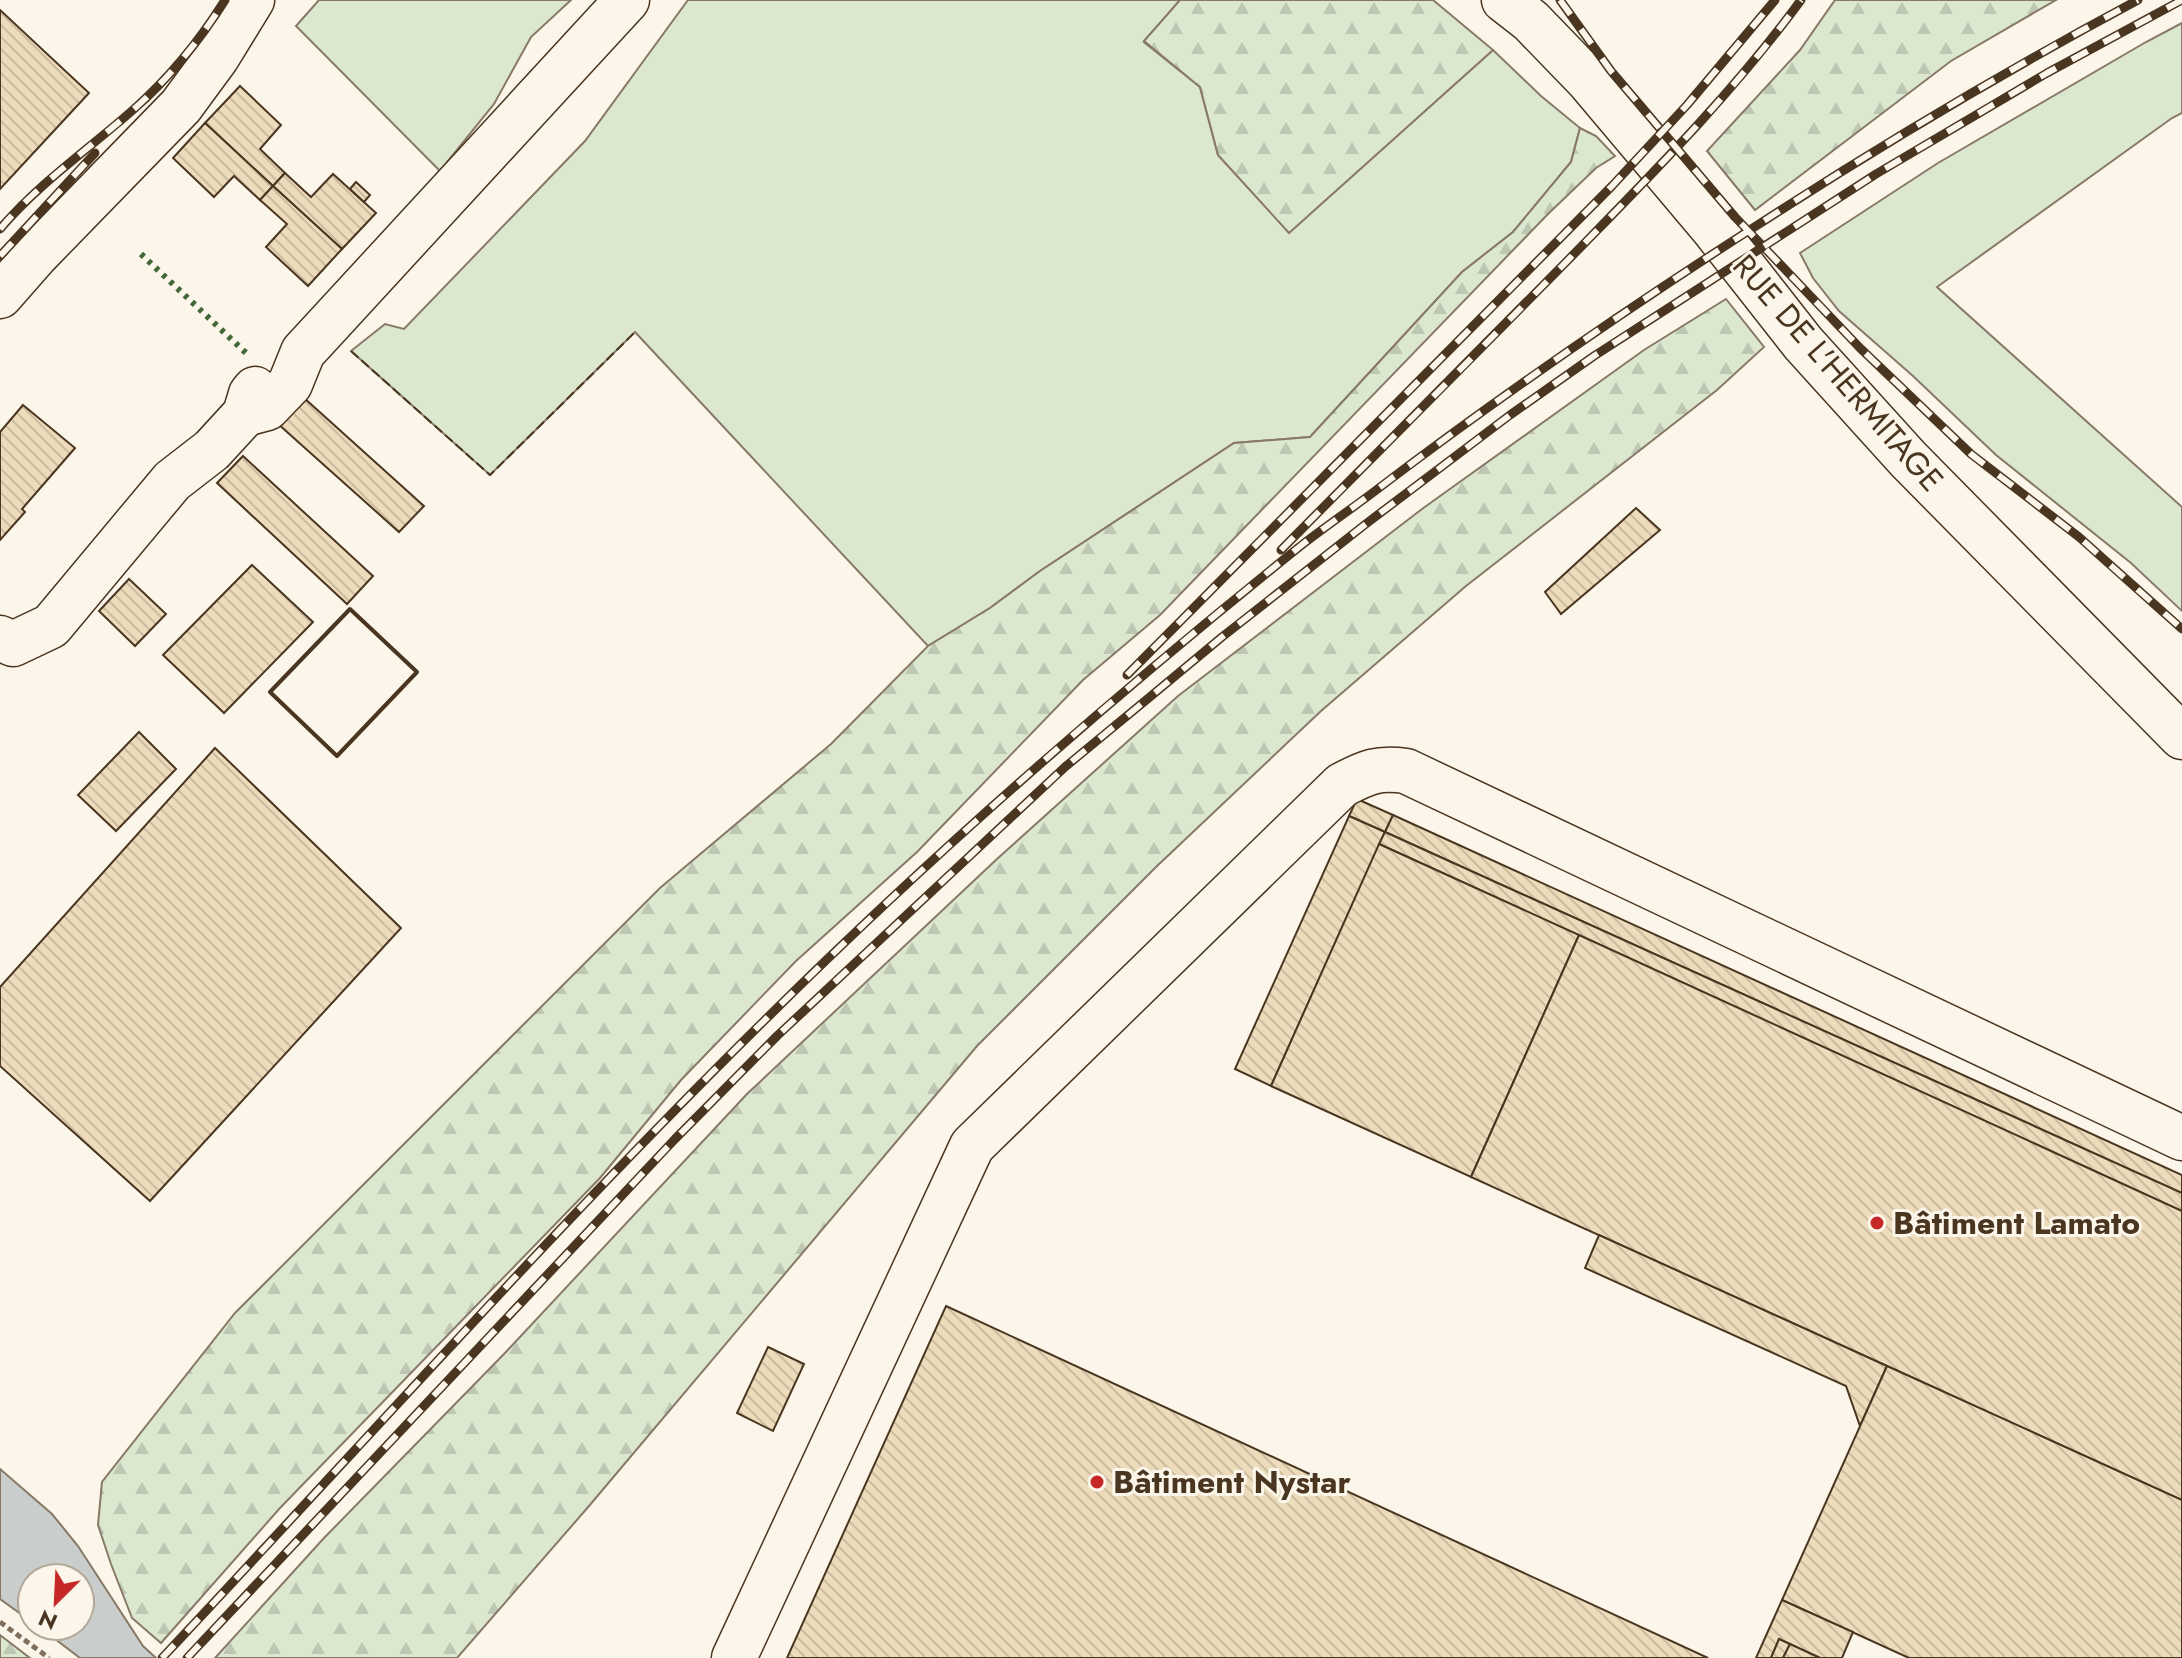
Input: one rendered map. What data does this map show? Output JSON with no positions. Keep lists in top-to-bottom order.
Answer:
{
  "streets": {
    "street": ["RUE DE L'HERMITAGE"]
  },
  "places": ["Bâtiment Lamato", "Bâtiment Nystar"],
  "north": "bottom left"
}
